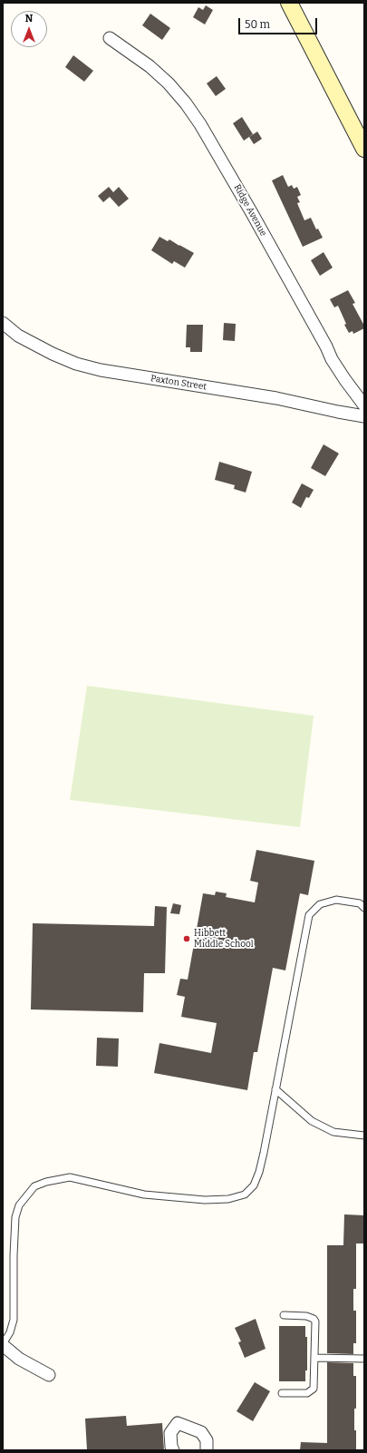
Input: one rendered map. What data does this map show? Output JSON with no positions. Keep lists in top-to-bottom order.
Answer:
{
  "streets": {
    "street": ["Ridge Avenue", "Paxton Street"]
  },
  "places": ["Hibbett Middle School"],
  "scale_bar": "50 m",
  "north": "top"
}
